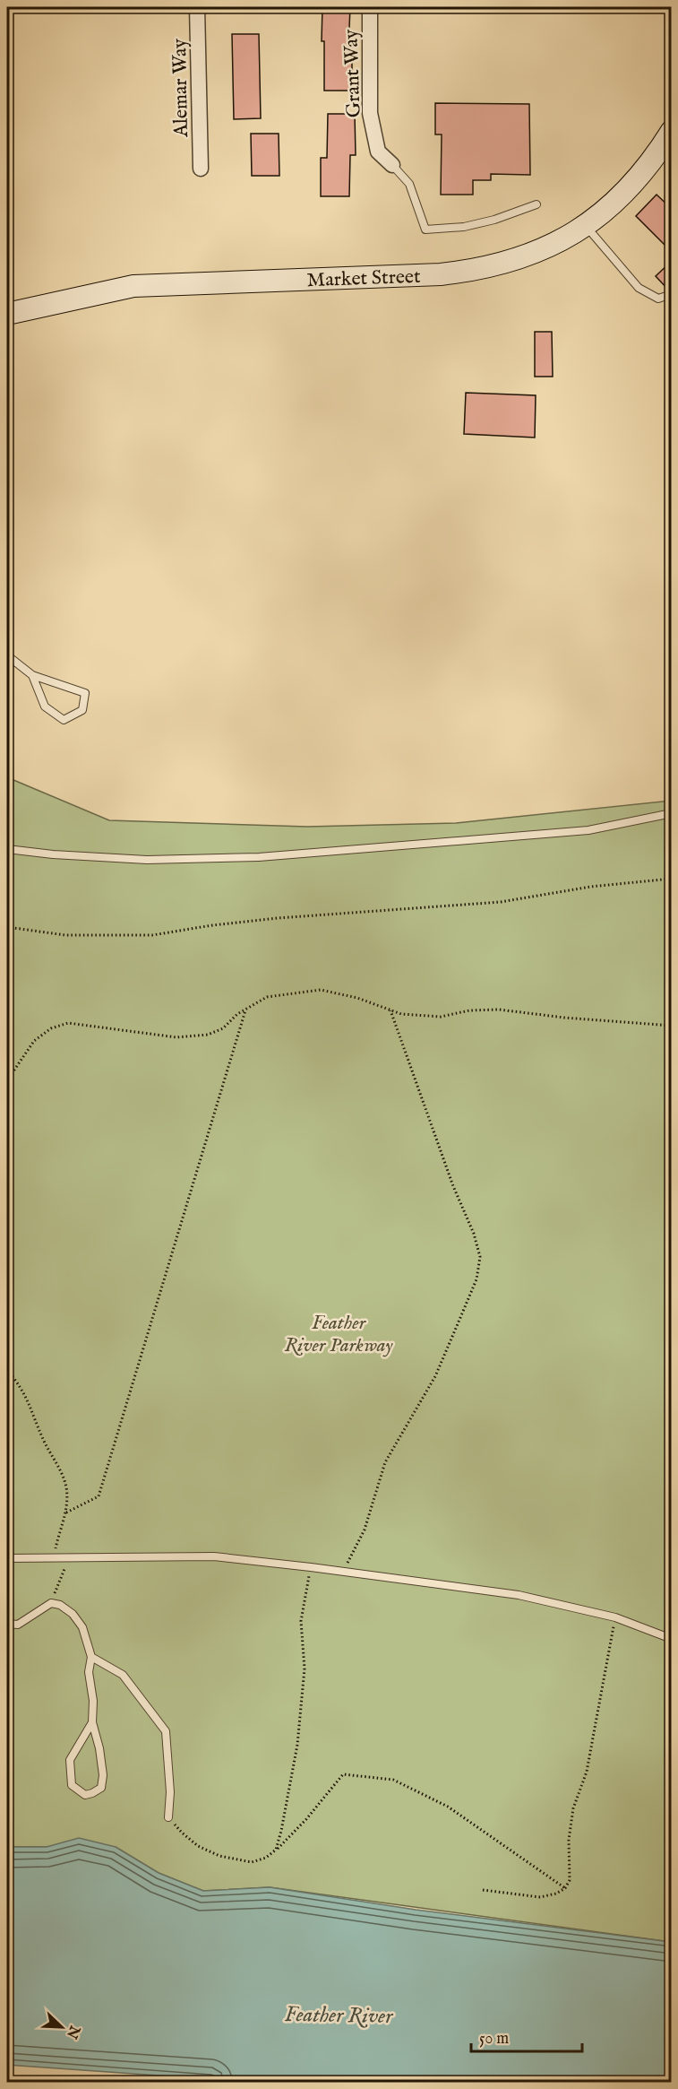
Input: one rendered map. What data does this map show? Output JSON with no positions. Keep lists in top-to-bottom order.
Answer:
{
  "streets": {
    "main road": ["Market Street"],
    "street": ["Grant Way", "Alemar Way"]
  },
  "water": ["Feather River"],
  "parks": ["Feather River Parkway"],
  "scale_bar": "50 m",
  "north": "bottom right"
}
